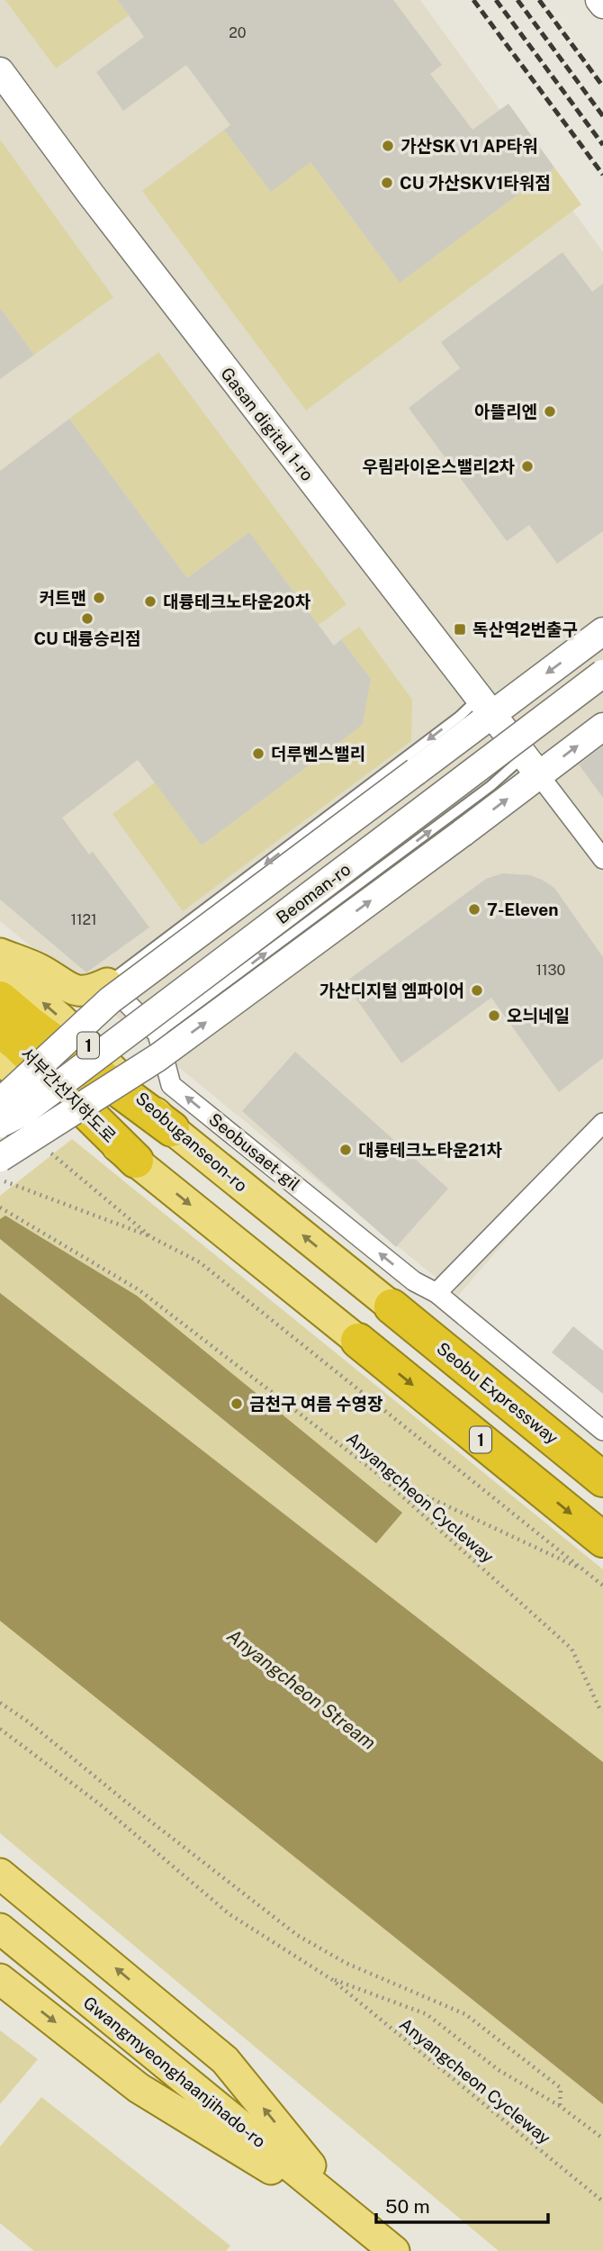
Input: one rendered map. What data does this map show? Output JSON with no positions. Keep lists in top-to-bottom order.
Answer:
{
  "streets": {
    "highway": ["1", "서부간선지하도로", "Seobu Expressway"],
    "main road": [
      "Gasan digital 1-ro",
      "Beoman-ro",
      "Seobuganseon-ro",
      "Gwangmyeonghaanjihado-ro"
    ],
    "street": ["Seobusaet-gil"],
    "path": ["Anyangcheon Cycleway"]
  },
  "crossings": [
    ["1", "서부간선지하도로"],
    ["서부간선지하도로", "Seobuganseon-ro"],
    ["Seobuganseon-ro", "Seobu Expressway"]
  ],
  "one_way": ["Seobusaet-gil"],
  "water": ["Anyangcheon Stream"],
  "places": {
    "other": [
      "가산SK V1 AP타워",
      "CU 가산SKV1타워점",
      "아뜰리엔",
      "우림라이온스밸리2차",
      "커트맨",
      "대륭테크노타운20차",
      "CU 대륭승리점",
      "더루벤스밸리",
      "7-Eleven",
      "가산디지털 엠파이어",
      "오늬네일",
      "대륭테크노타운21차",
      "금천구 여름 수영장"
    ],
    "transit": ["독산역2번출구"]
  },
  "house_numbers": ["20", "1121", "1130"],
  "scale_bar": "50 m"
}
